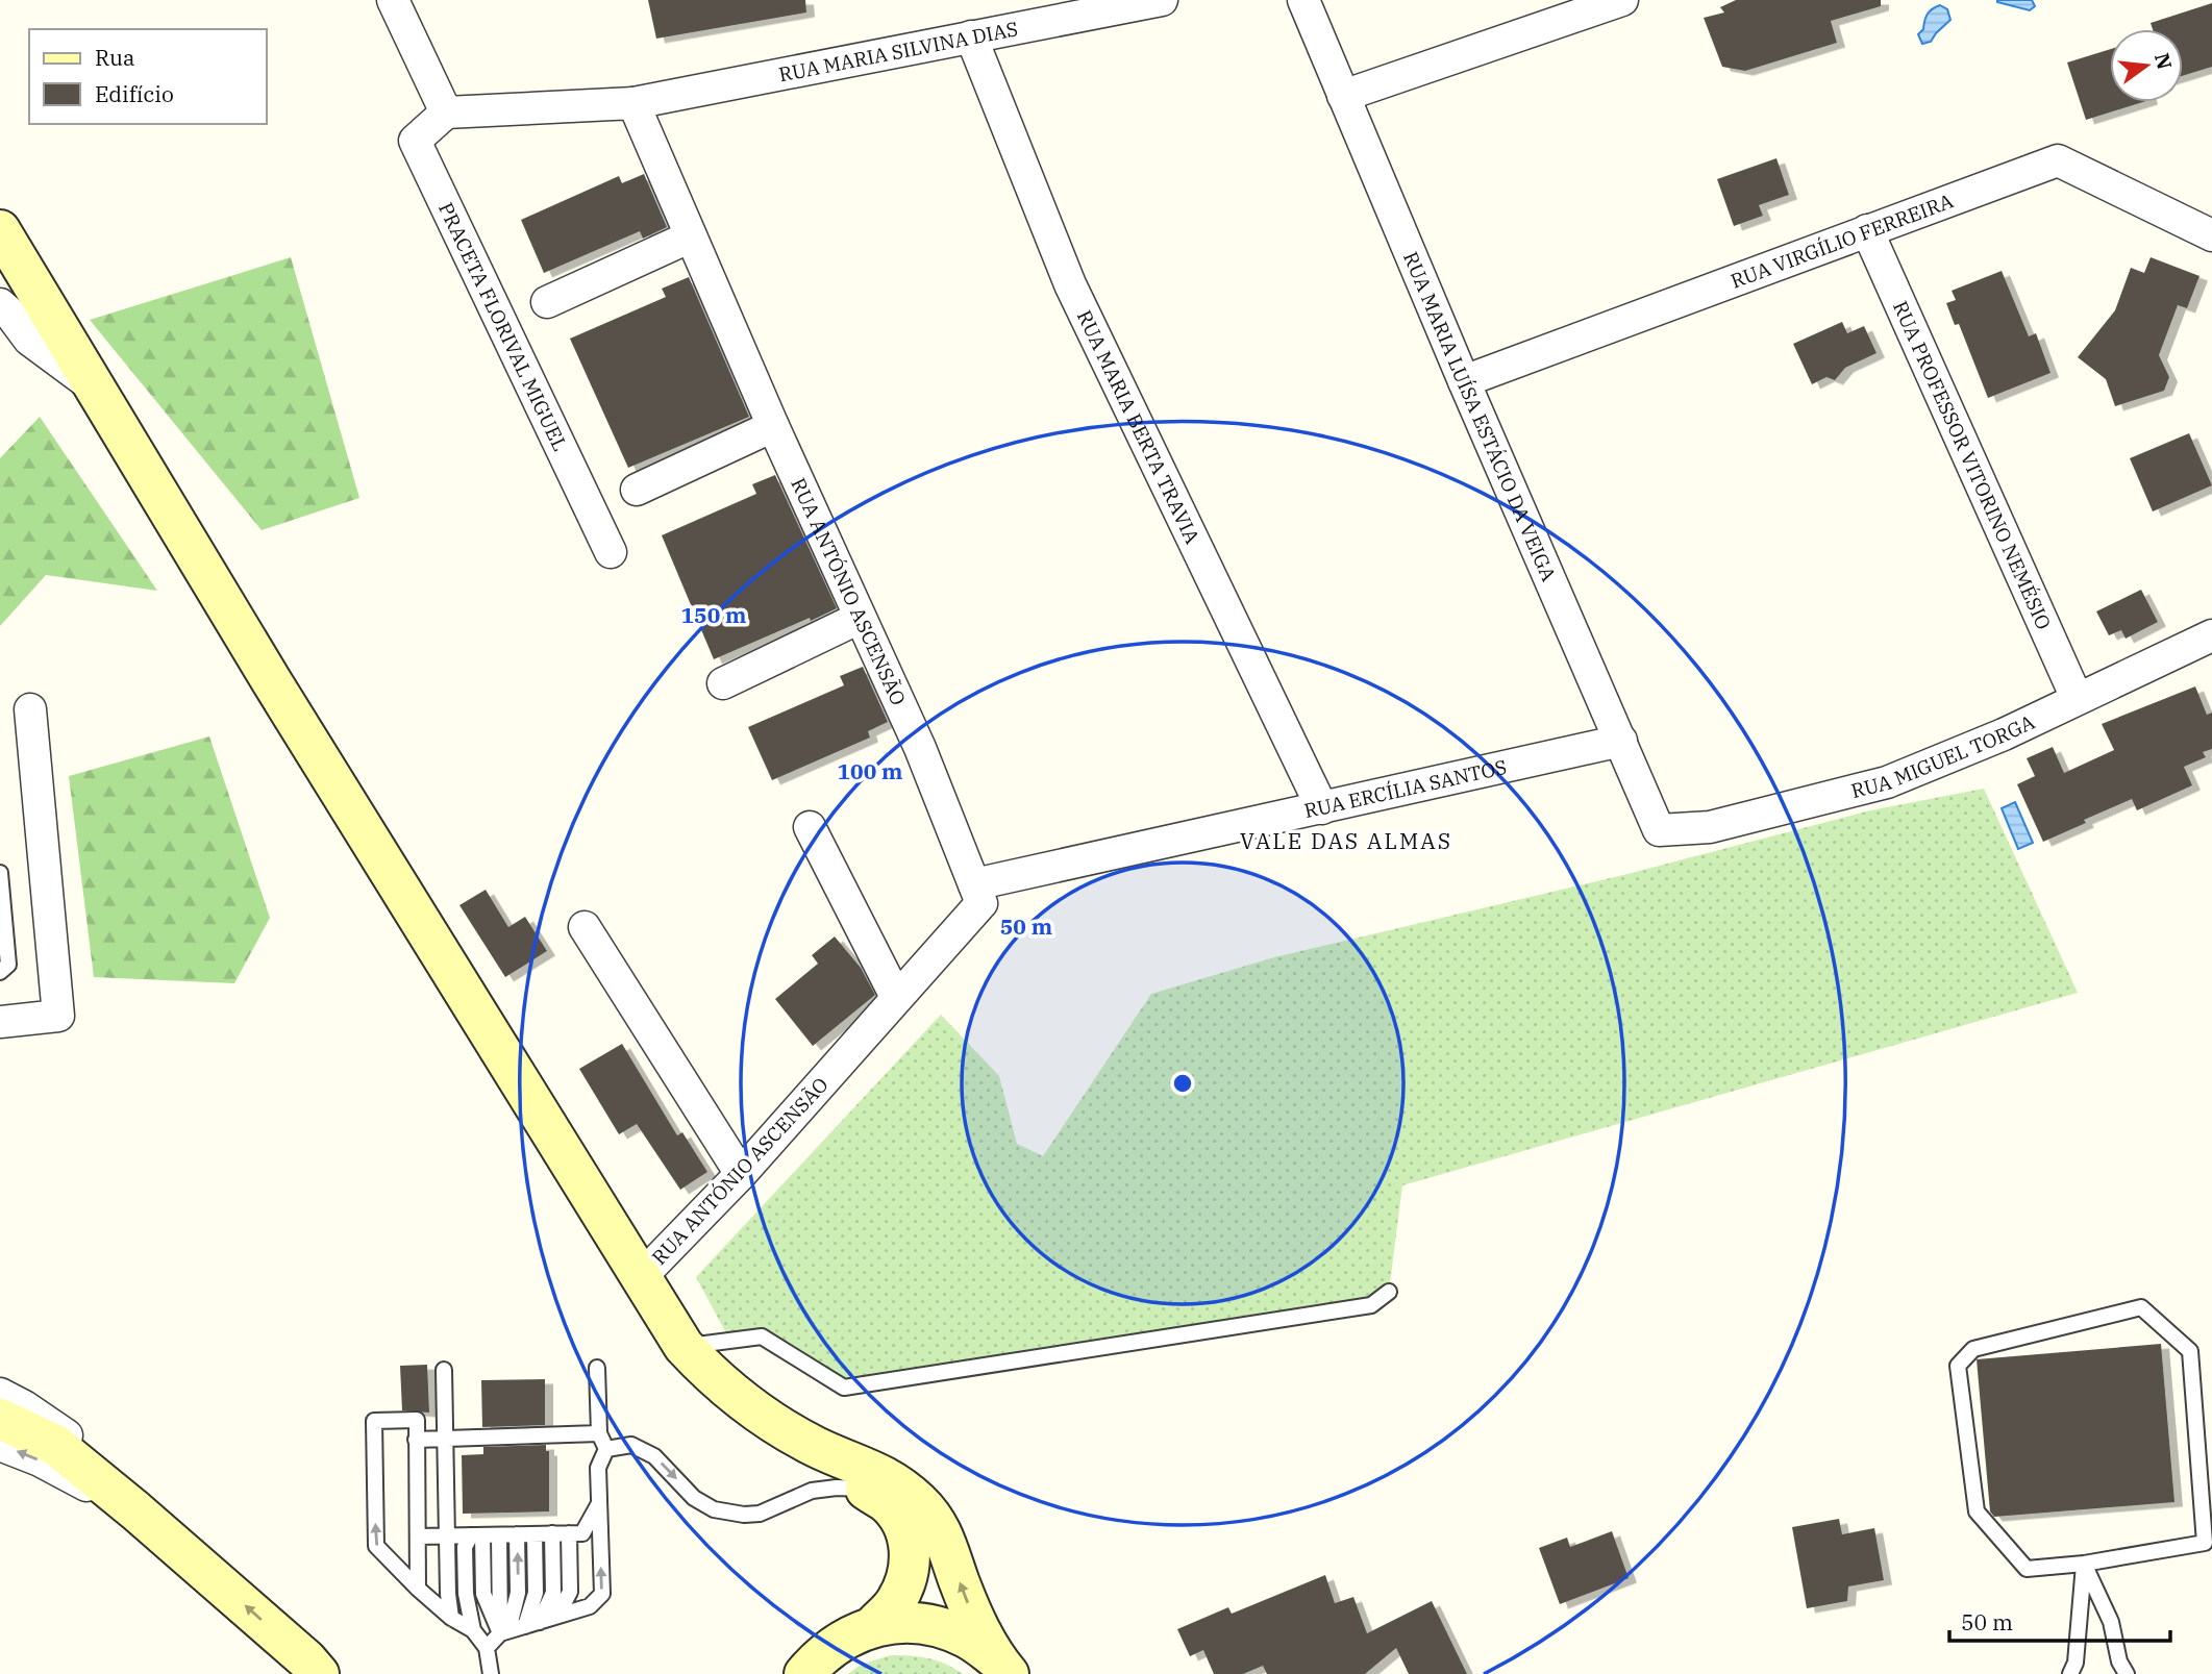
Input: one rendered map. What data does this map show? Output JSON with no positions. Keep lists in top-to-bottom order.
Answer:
{
  "streets": {
    "street": [
      "RUA MARIA SILVINA DIAS",
      "RUA VIRGÍLIO FERREIRA",
      "PRACETA FLORIVAL MIGUEL",
      "RUA MARIA LUÍSA ESTÁCIO DA VEIGA",
      "RUA MARIA BERTA TRAVIA",
      "RUA PROFESSOR VITORINO NEMÉSIO",
      "RUA ANTÓNIO ASCENSÃO",
      "RUA MIGUEL TORGA",
      "RUA ERCÍLIA SANTOS"
    ]
  },
  "crossings": [
    ["RUA MARIA SILVINA DIAS", "RUA MARIA BERTA TRAVIA"],
    ["RUA MARIA SILVINA DIAS", "RUA ANTÓNIO ASCENSÃO"],
    ["RUA VIRGÍLIO FERREIRA", "RUA MARIA LUÍSA ESTÁCIO DA VEIGA"],
    ["RUA VIRGÍLIO FERREIRA", "RUA PROFESSOR VITORINO NEMÉSIO"],
    ["RUA MARIA LUÍSA ESTÁCIO DA VEIGA", "RUA MIGUEL TORGA"],
    ["RUA MARIA LUÍSA ESTÁCIO DA VEIGA", "RUA ERCÍLIA SANTOS"],
    ["RUA MARIA BERTA TRAVIA", "RUA ERCÍLIA SANTOS"],
    ["RUA PROFESSOR VITORINO NEMÉSIO", "RUA MIGUEL TORGA"],
    ["RUA ANTÓNIO ASCENSÃO", "RUA ERCÍLIA SANTOS"]
  ],
  "districts": ["VALE DAS ALMAS"],
  "legend": ["Rua", "Edifício"],
  "scale_bar": "50 m",
  "north": "right",
  "rings": ["150 m", "100 m", "50 m"]
}
